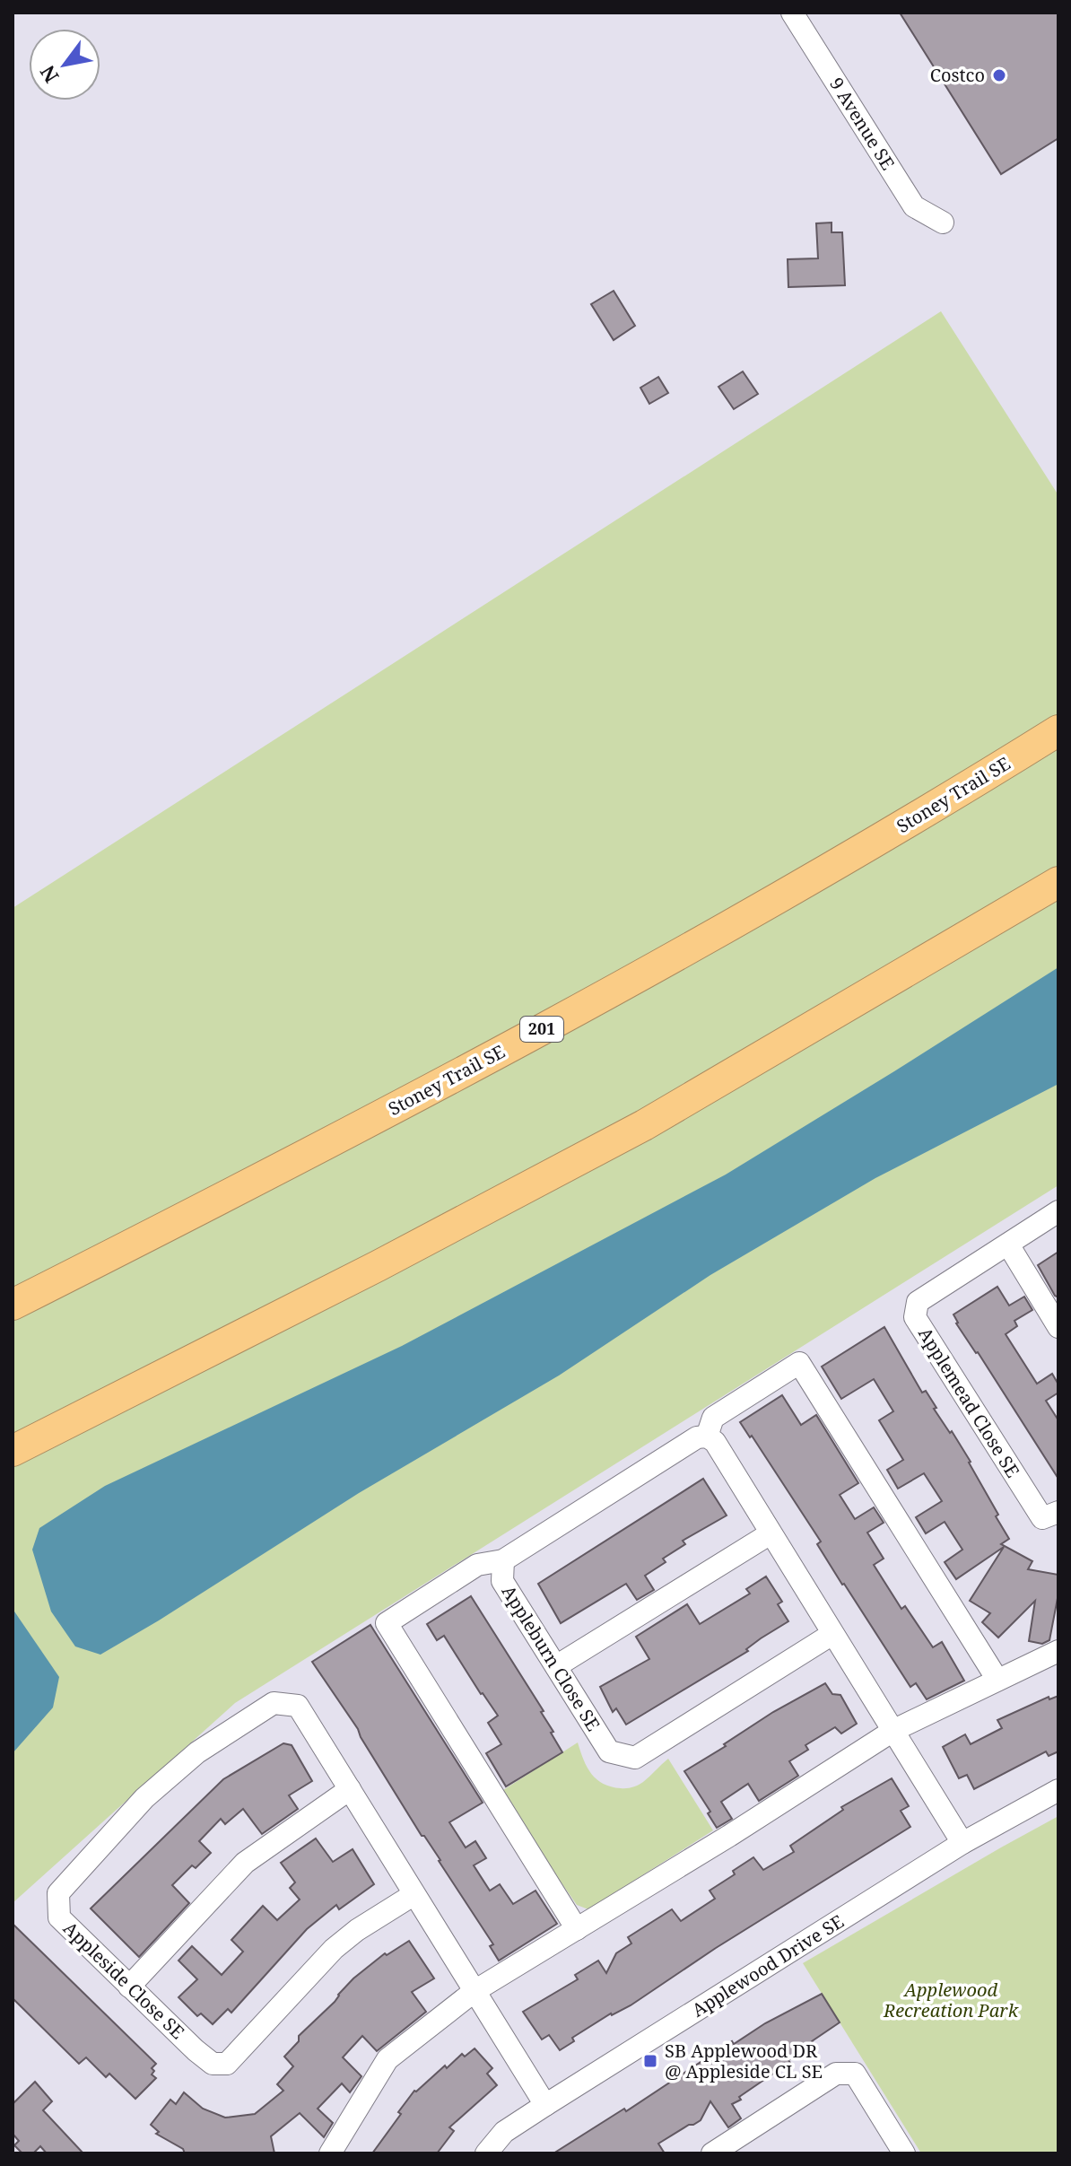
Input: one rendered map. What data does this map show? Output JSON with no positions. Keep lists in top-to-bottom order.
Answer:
{
  "streets": {
    "highway": ["Stoney Trail SE", "201"],
    "street": [
      "9 Avenue SE",
      "Applemead Close SE",
      "Appleburn Close SE",
      "Applewood Drive SE",
      "Appleside Close SE"
    ]
  },
  "crossings": [
    ["Applewood Drive SE", "Appleside Close SE"]
  ],
  "parks": ["Applewood Recreation Park"],
  "places": {
    "other": ["Costco"],
    "transit": ["SB Applewood DR @ Appleside CL SE"]
  },
  "north": "bottom left"
}
